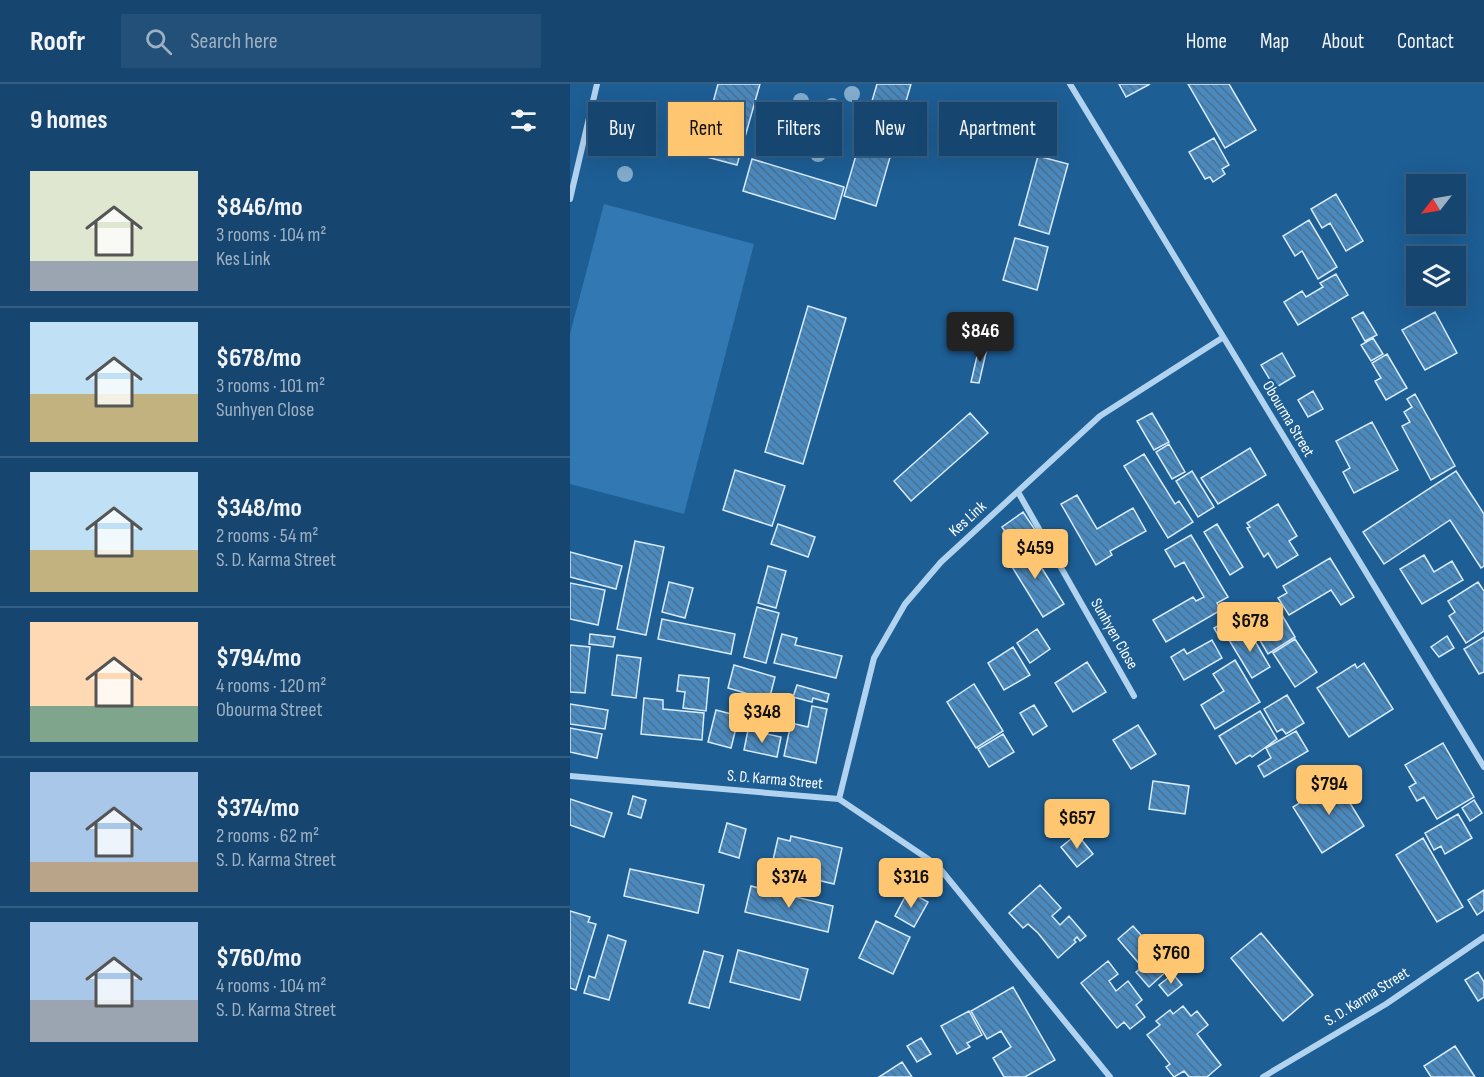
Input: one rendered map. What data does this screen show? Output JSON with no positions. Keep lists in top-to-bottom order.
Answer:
{
  "streets": {
    "street": [
      "Obourma Street",
      "Kes Link",
      "Sunhyen Close",
      "S. D. Karma Street"
    ]
  },
  "crossings": [
    ["Obourma Street", "Kes Link"],
    ["Kes Link", "Sunhyen Close"],
    ["Kes Link", "S. D. Karma Street"]
  ],
  "north": "bottom left",
  "page": {
    "header": "Roofr",
    "search": "Search here",
    "nav": [
      "Home",
      "Map",
      "About",
      "Contact"
    ],
    "heading": "9 homes",
    "chip": [
      "Buy",
      "Rent",
      "Filters",
      "New",
      "Apartment"
    ],
    "list": [
      {
        "name": "$846/mo",
        "note": "3 rooms · 104 m² · Kes Link"
      },
      {
        "name": "$678/mo",
        "note": "3 rooms · 101 m² · Sunhyen Close"
      },
      {
        "name": "$348/mo",
        "note": "2 rooms · 54 m² · S. D. Karma Street"
      },
      {
        "name": "$794/mo",
        "note": "4 rooms · 120 m² · Obourma Street"
      },
      {
        "name": "$374/mo",
        "note": "2 rooms · 62 m² · S. D. Karma Street"
      },
      {
        "name": "$760/mo",
        "note": "4 rooms · 104 m² · S. D. Karma Street"
      }
    ],
    "price": [
      "$846",
      "$459",
      "$678",
      "$348",
      "$794",
      "$657",
      "$374",
      "$316",
      "$760"
    ]
  }
}
